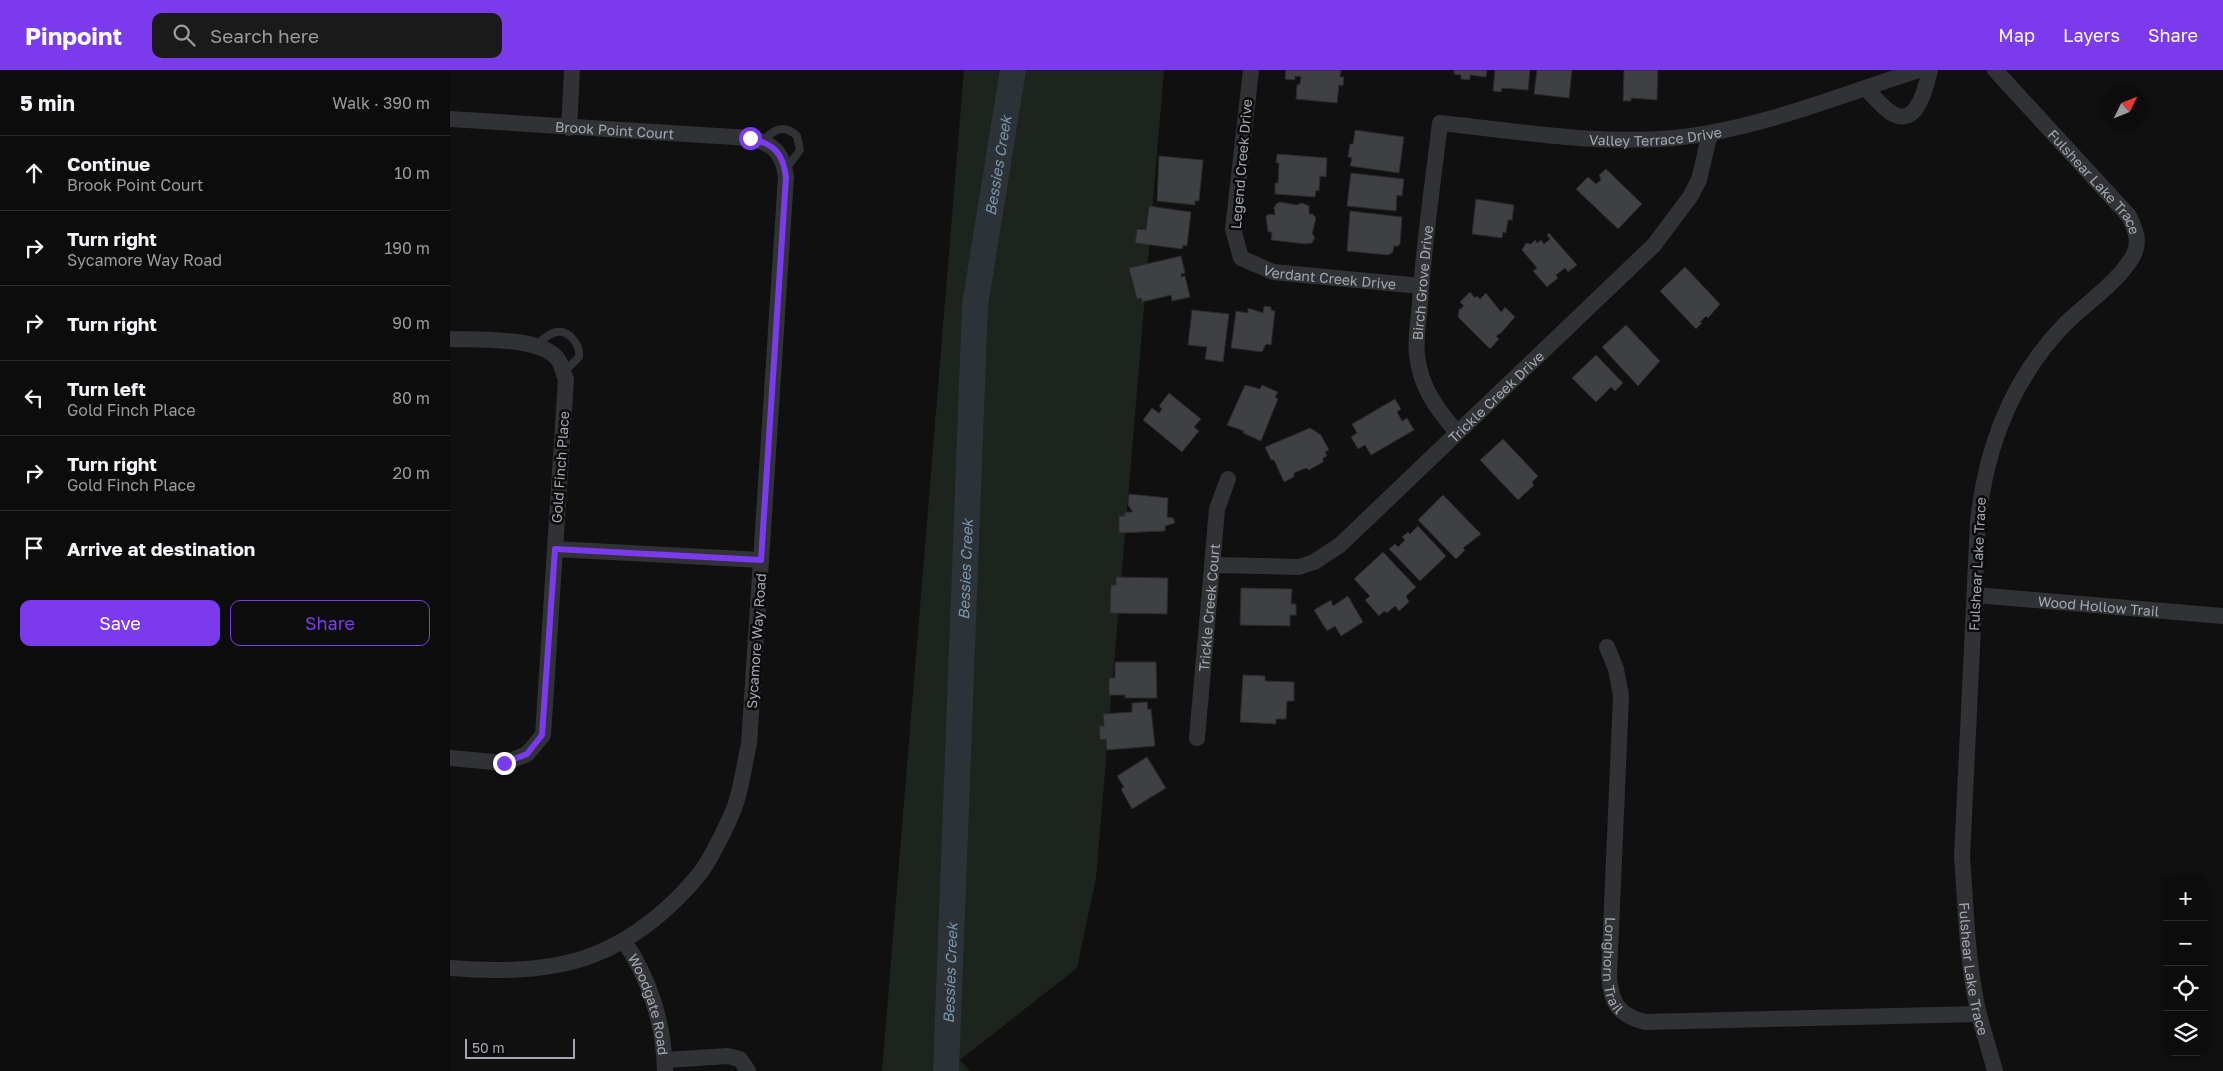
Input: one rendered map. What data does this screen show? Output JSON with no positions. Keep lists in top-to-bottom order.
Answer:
{
  "streets": {
    "street": [
      "Brook Point Court",
      "Valley Terrace Drive",
      "Legend Creek Drive",
      "Fulshear Lake Trace",
      "Verdant Creek Drive",
      "Birch Grove Drive",
      "Trickle Creek Drive",
      "Gold Finch Place",
      "Wood Hollow Trail",
      "Trickle Creek Court",
      "Sycamore Way Road",
      "Longhorn Trail",
      "Woodgate Road"
    ]
  },
  "crossings": [
    ["Brook Point Court", "Sycamore Way Road"],
    ["Valley Terrace Drive", "Birch Grove Drive"],
    ["Valley Terrace Drive", "Trickle Creek Drive"],
    ["Legend Creek Drive", "Verdant Creek Drive"],
    ["Fulshear Lake Trace", "Wood Hollow Trail"],
    ["Fulshear Lake Trace", "Longhorn Trail"],
    ["Verdant Creek Drive", "Birch Grove Drive"],
    ["Birch Grove Drive", "Trickle Creek Drive"],
    ["Trickle Creek Drive", "Trickle Creek Court"],
    ["Sycamore Way Road", "Woodgate Road"]
  ],
  "water": ["Bessies Creek"],
  "scale_bar": "50 m",
  "north": "top right",
  "page": {
    "header": "Pinpoint",
    "search": "Search here",
    "nav": ["Map", "Layers", "Share"],
    "heading": ["5 min", "Walk · 390 m"],
    "list": [
      ["Continue", "Brook Point Court", "10 m"],
      ["Turn right", "Sycamore Way Road", "190 m"],
      ["Turn right", "90 m"],
      ["Turn left", "Gold Finch Place", "80 m"],
      ["Turn right", "Gold Finch Place", "20 m"],
      "Arrive at destination"
    ],
    "buttons": ["Save", "Share"],
    "map_buttons": ["+", "−"],
    "scale": "50 m"
  }
}
